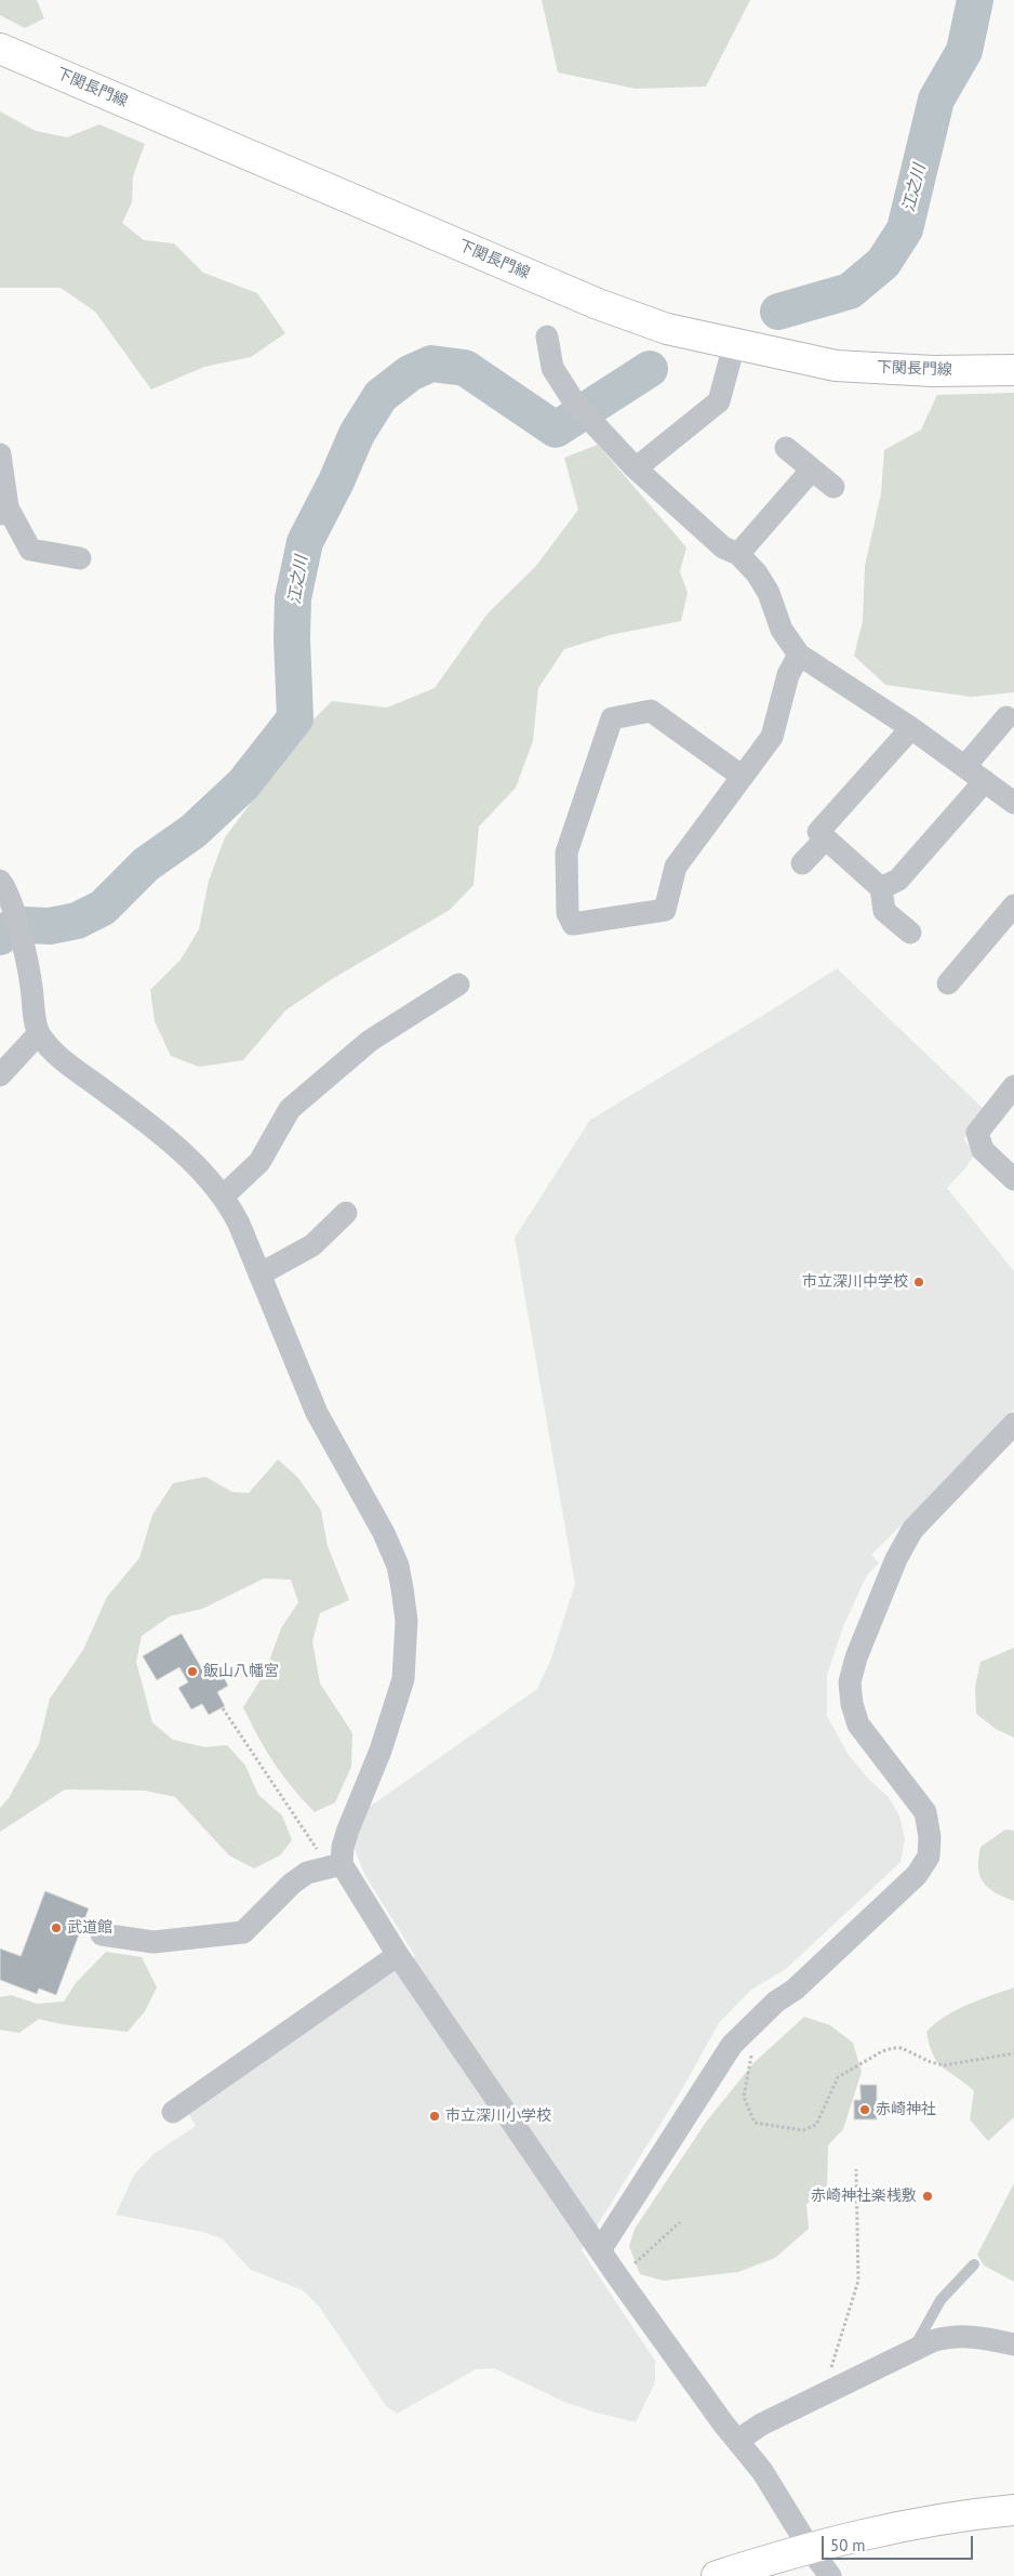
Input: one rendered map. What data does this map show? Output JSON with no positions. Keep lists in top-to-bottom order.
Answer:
{
  "streets": {
    "main road": ["下関長門線"]
  },
  "water": ["江之川"],
  "places": [
    "市立深川中学校",
    "飯山八幡宮",
    "武道館",
    "赤崎神社",
    "市立深川小学校",
    "赤崎神社楽桟敷"
  ],
  "scale_bar": "50 m"
}
